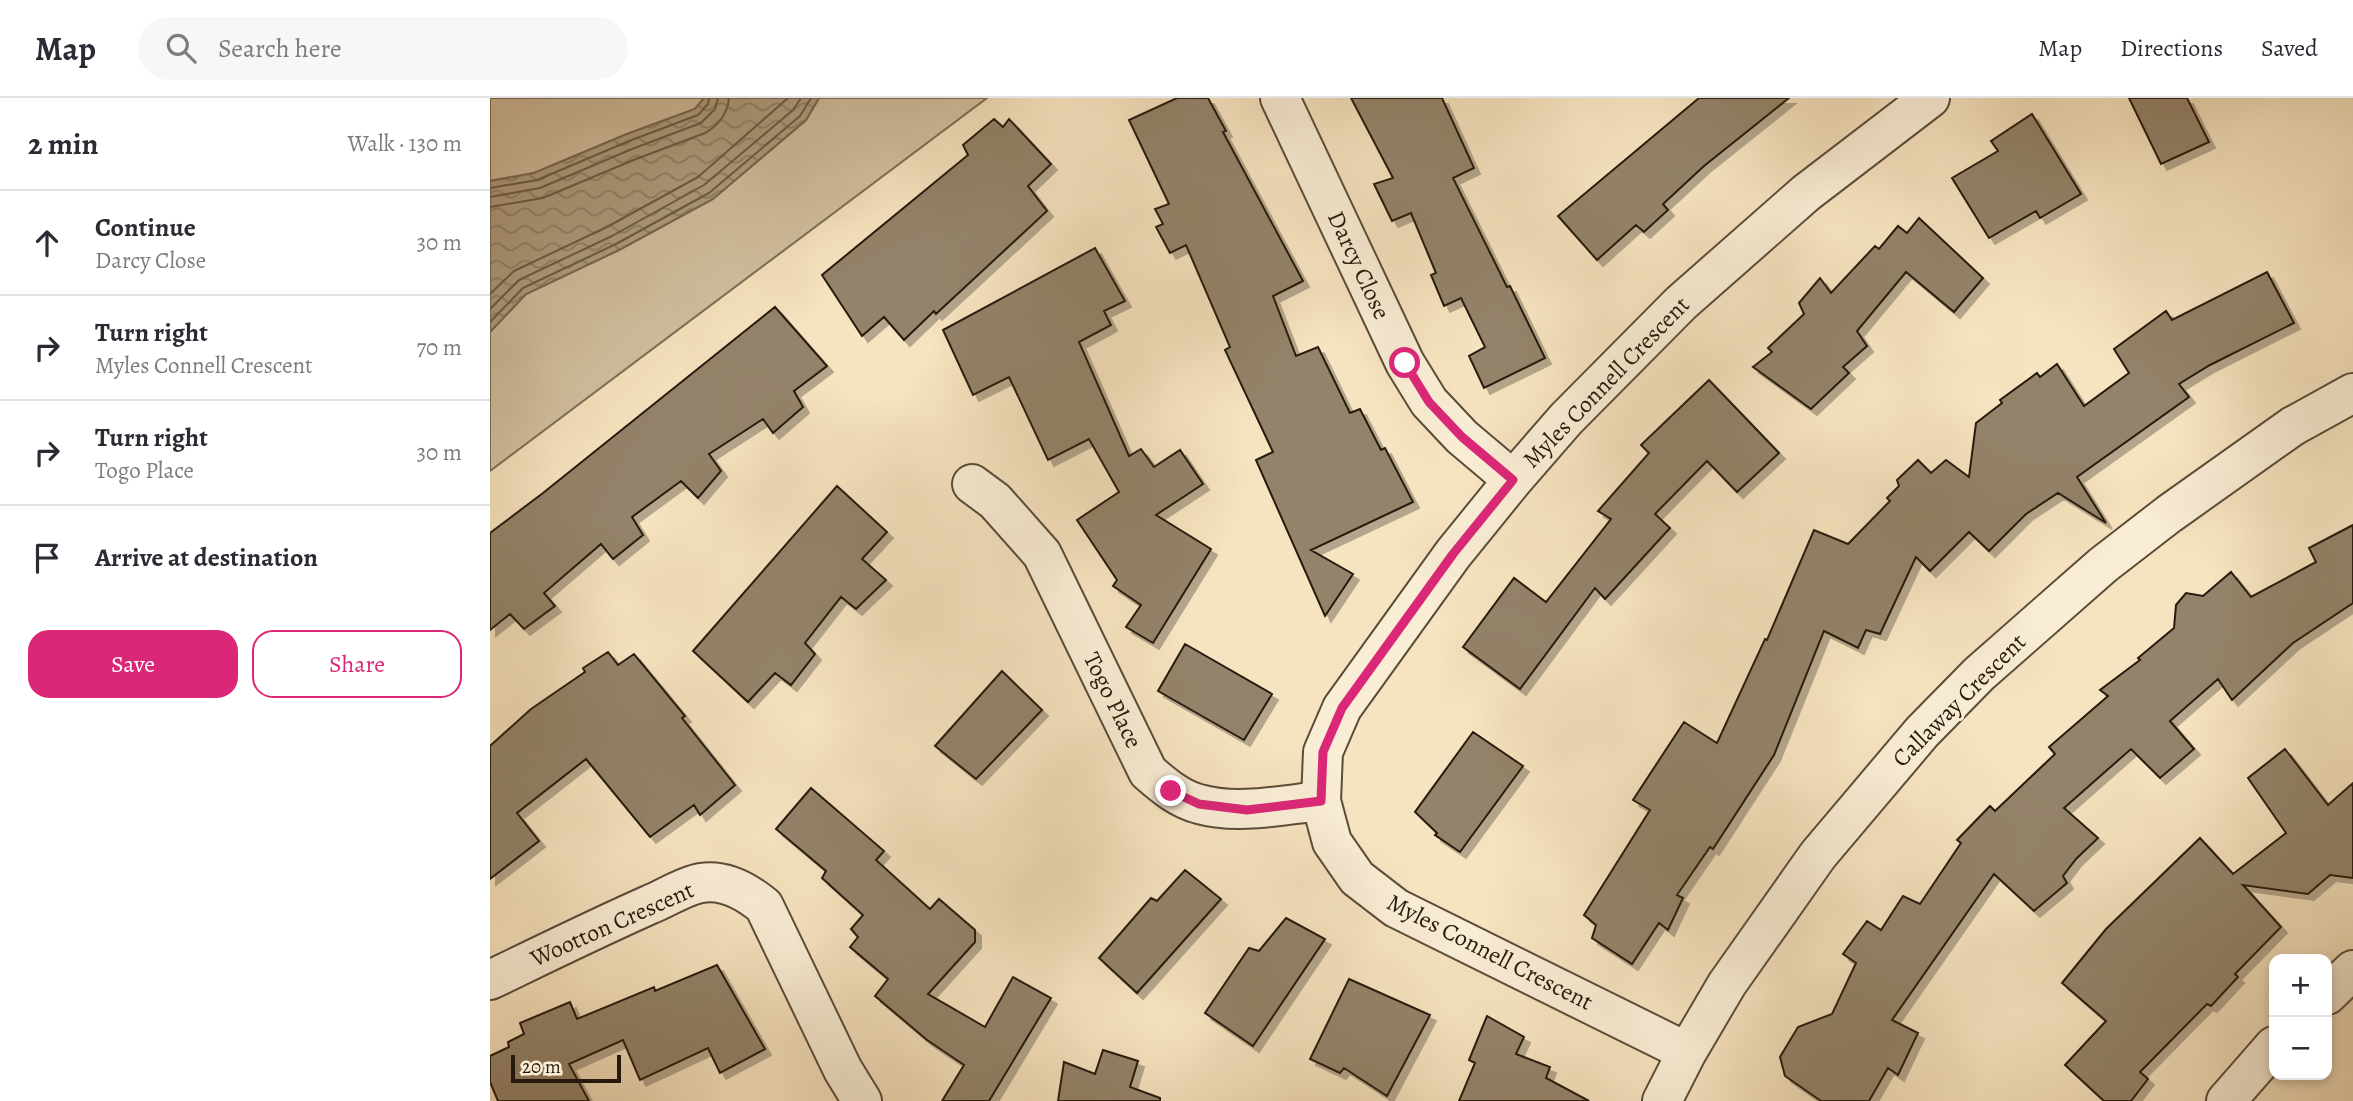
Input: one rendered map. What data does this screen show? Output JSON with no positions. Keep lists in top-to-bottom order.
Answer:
{
  "streets": {
    "street": [
      "Darcy Close",
      "Myles Connell Crescent",
      "Togo Place",
      "Callaway Crescent",
      "Wootton Crescent"
    ]
  },
  "crossings": [
    ["Darcy Close", "Myles Connell Crescent"],
    ["Myles Connell Crescent", "Togo Place"],
    ["Myles Connell Crescent", "Callaway Crescent"]
  ],
  "scale_bar": "20 m",
  "page": {
    "header": "Map",
    "search": "Search here",
    "nav": ["Map", "Directions", "Saved"],
    "heading": ["2 min", "Walk · 130 m"],
    "list": [
      ["Continue", "Darcy Close", "30 m"],
      ["Turn right", "Myles Connell Crescent", "70 m"],
      ["Turn right", "Togo Place", "30 m"],
      "Arrive at destination"
    ],
    "buttons": ["Save", "Share"],
    "map_buttons": ["+", "−"],
    "scale": "20 m"
  }
}
